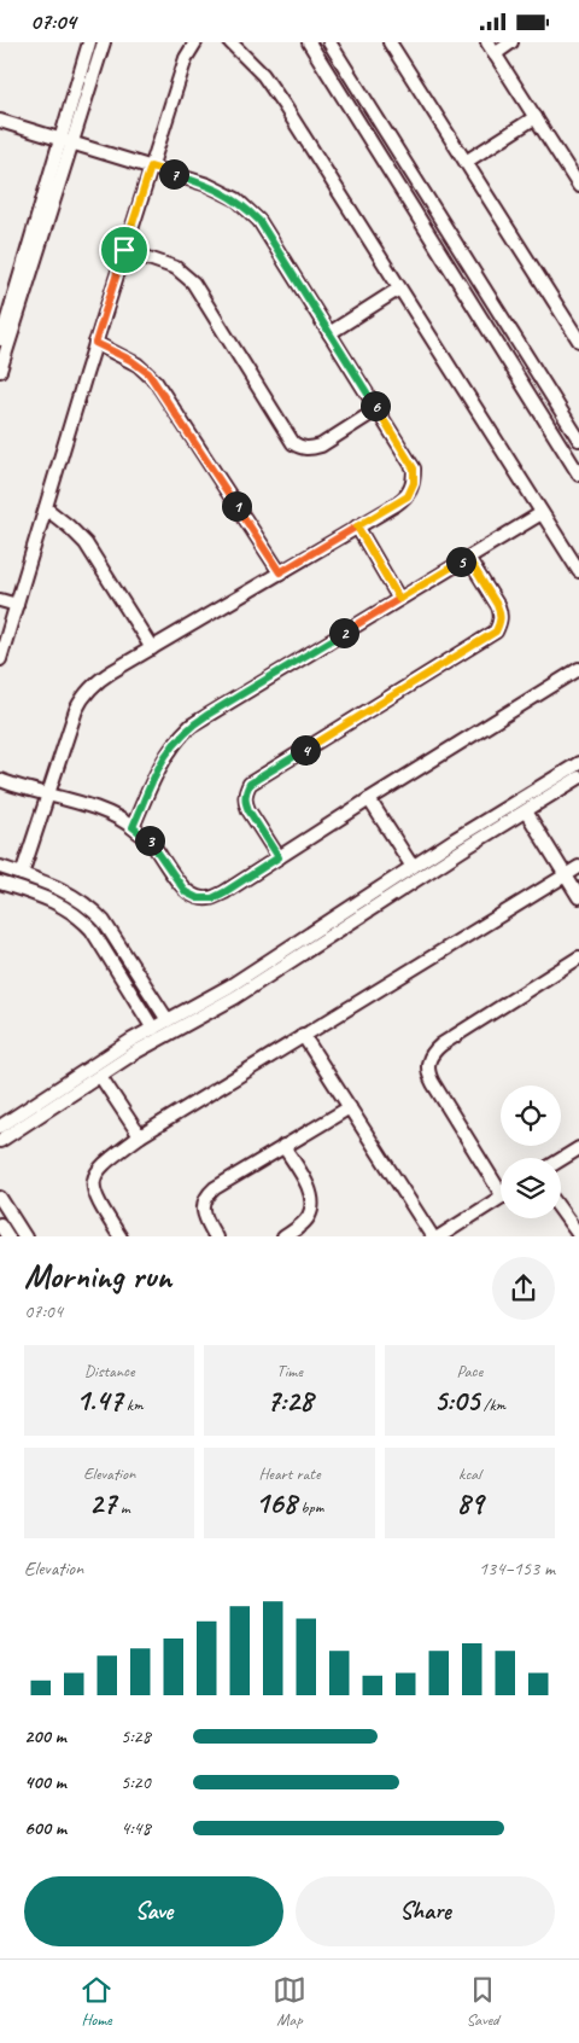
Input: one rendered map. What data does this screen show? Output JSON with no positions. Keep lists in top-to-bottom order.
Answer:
{
  "page": {
    "status": "07:04",
    "pins": [
      "7",
      "6",
      "1",
      "5",
      "2",
      "4",
      "3"
    ],
    "heading": ["Morning run", "07:04"],
    "stats": [
      ["Distance", "1.47 km"],
      ["Time", "7:28"],
      ["Pace", "5:05 /km"],
      ["Elevation", "27 m"],
      ["Heart rate", "168 bpm"],
      ["kcal", "89"]
    ],
    "chart": ["Elevation", "134–153 m"],
    "list": [
      {
        "name": "200 m",
        "note": "5:28"
      },
      {
        "name": "400 m",
        "note": "5:20"
      },
      {
        "name": "600 m",
        "note": "4:48"
      }
    ],
    "buttons": ["Save", "Share"],
    "tabs": ["Home", "Map", "Saved"]
  }
}
